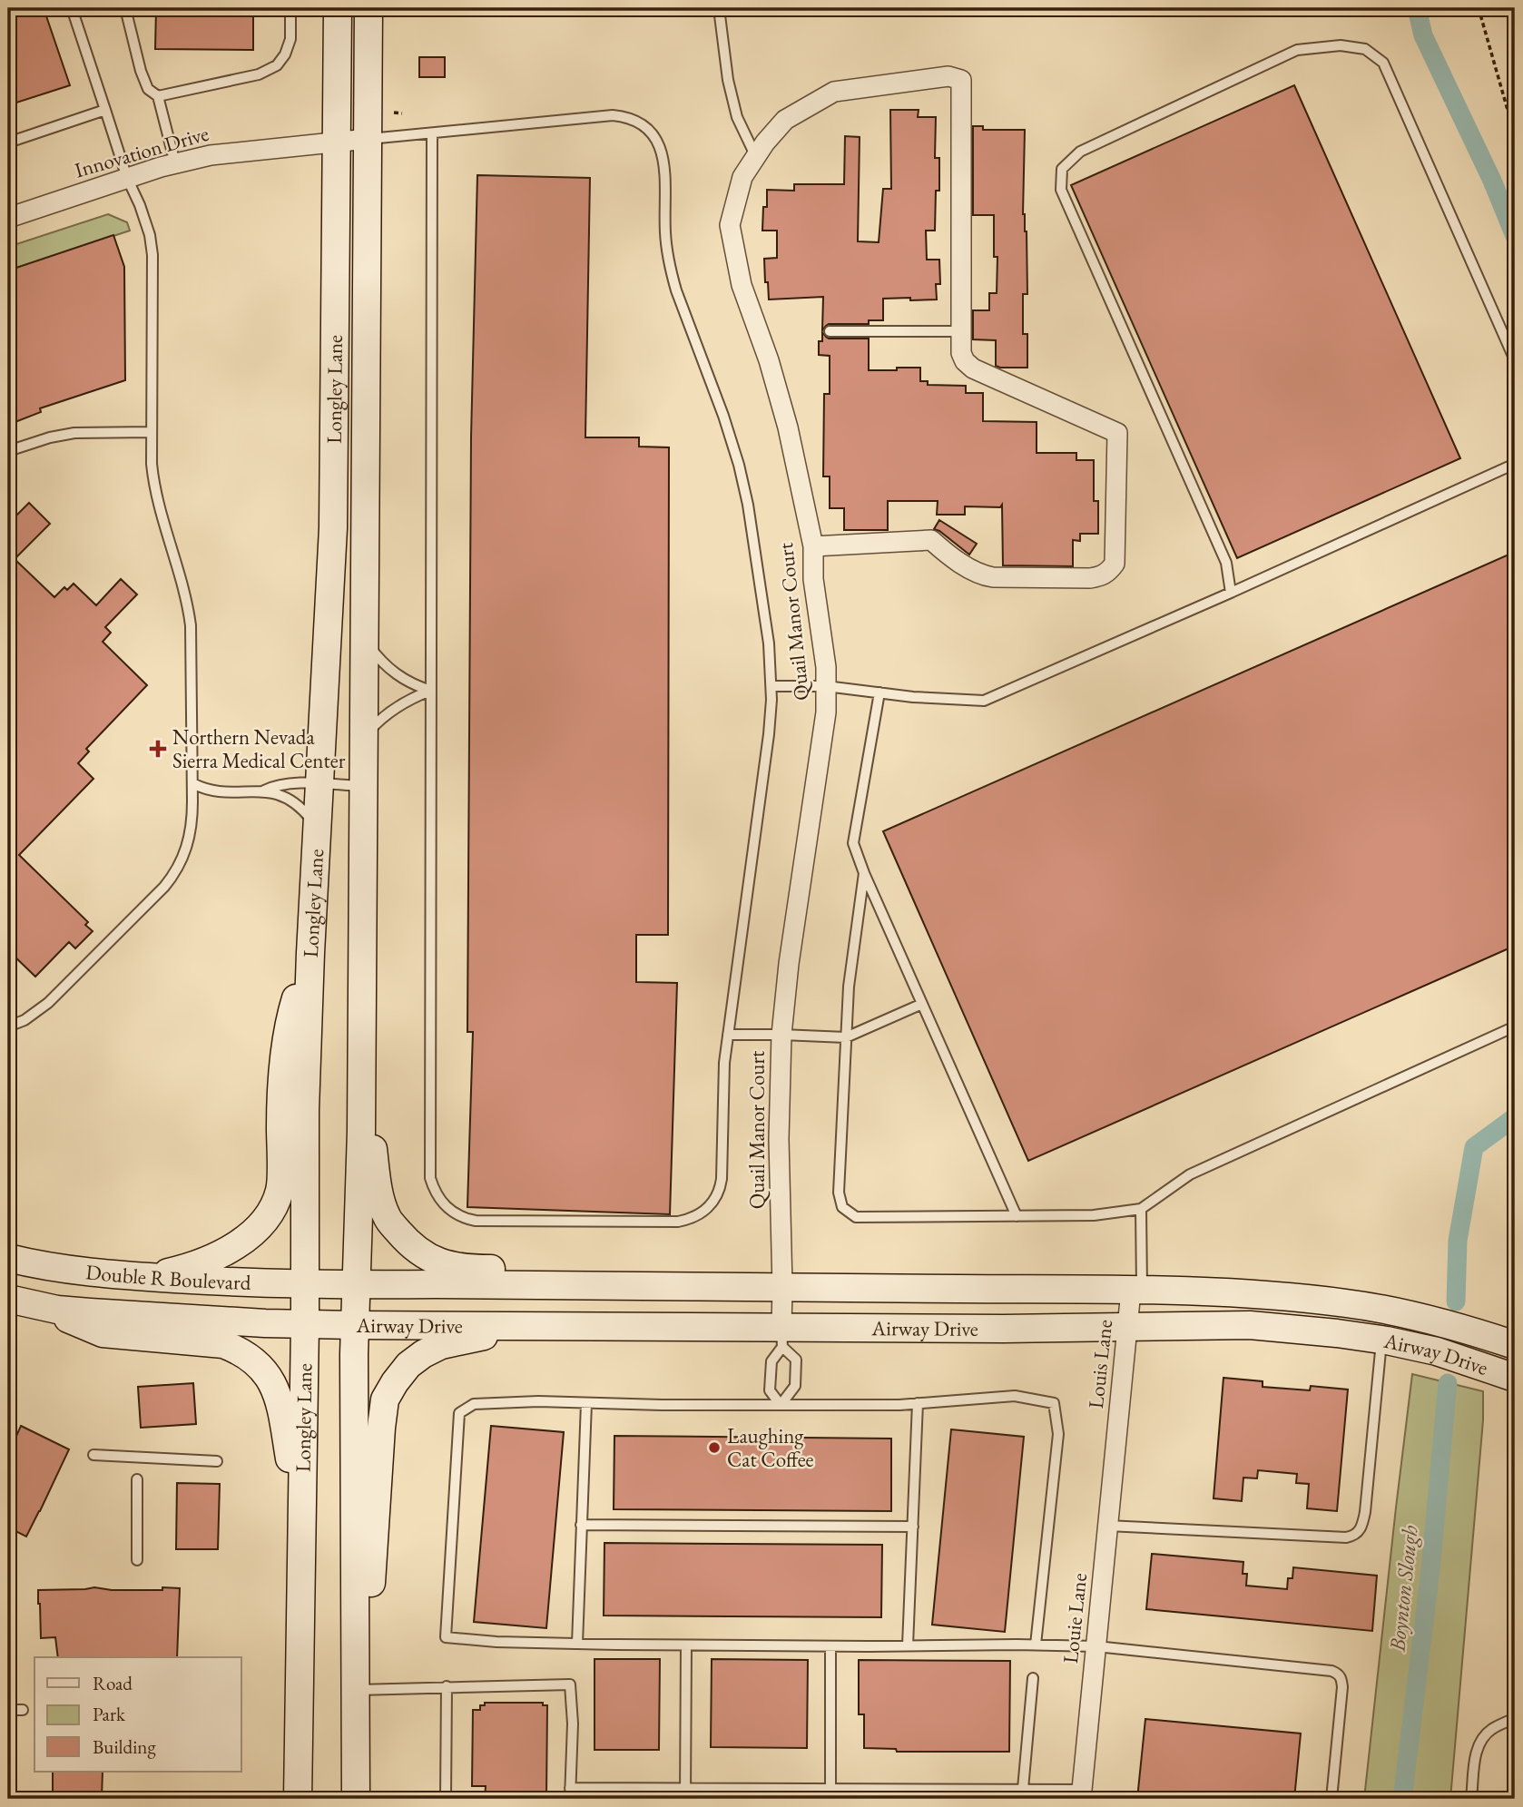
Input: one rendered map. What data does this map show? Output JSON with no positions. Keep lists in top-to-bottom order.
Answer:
{
  "streets": {
    "main road": ["Longley Lane", "Double R Boulevard", "Airway Drive"],
    "street": [
      "Innovation Drive",
      "Quail Manor Court",
      "Louis Lane",
      "Louie Lane"
    ]
  },
  "crossings": [
    ["Innovation Drive", "Longley Lane"],
    ["Longley Lane", "Double R Boulevard"],
    ["Longley Lane", "Airway Drive"],
    ["Quail Manor Court", "Airway Drive"],
    ["Double R Boulevard", "Airway Drive"],
    ["Airway Drive", "Louis Lane"],
    ["Louis Lane", "Louie Lane"]
  ],
  "water": ["Boynton Slough"],
  "places": {
    "health": ["Northern Nevada Sierra Medical Center"],
    "other": ["Laughing Cat Coffee"]
  },
  "legend": ["Road", "Park", "Building"]
}
